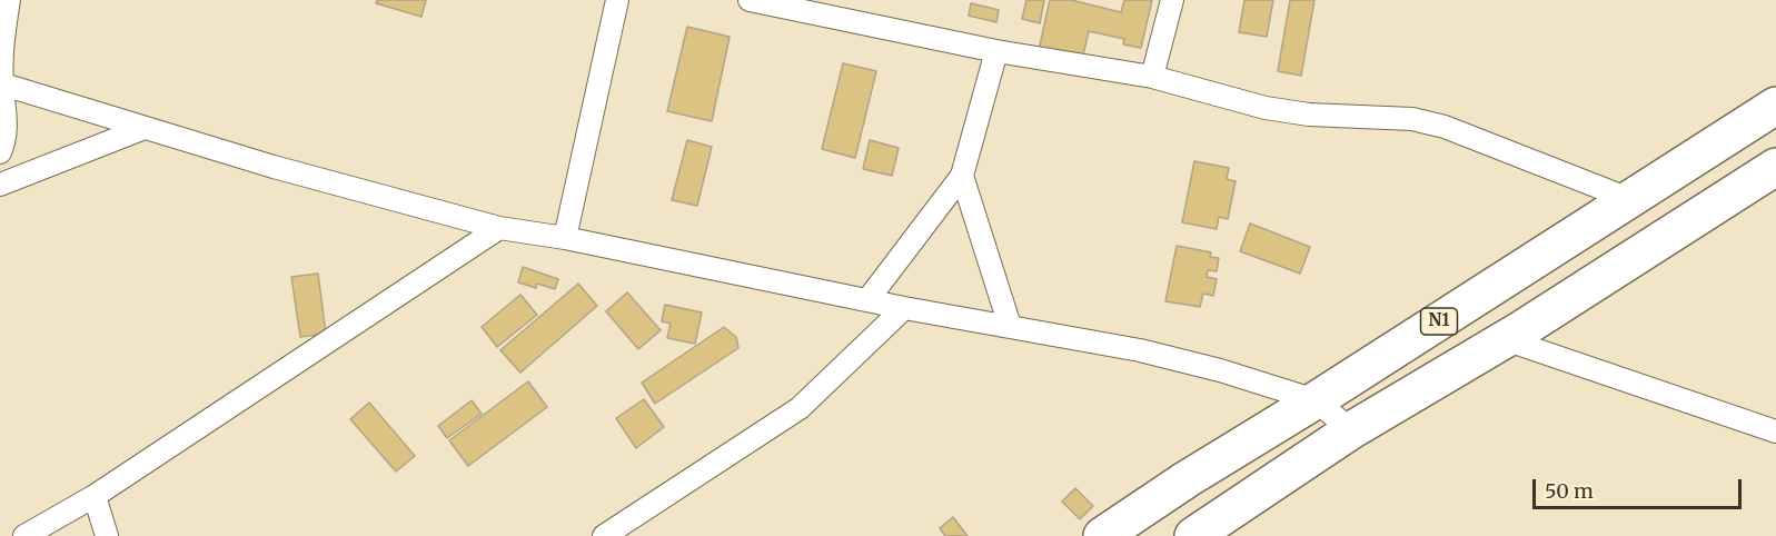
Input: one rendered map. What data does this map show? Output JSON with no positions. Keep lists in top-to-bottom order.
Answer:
{
  "streets": {
    "highway": ["N1"]
  },
  "scale_bar": "50 m"
}
